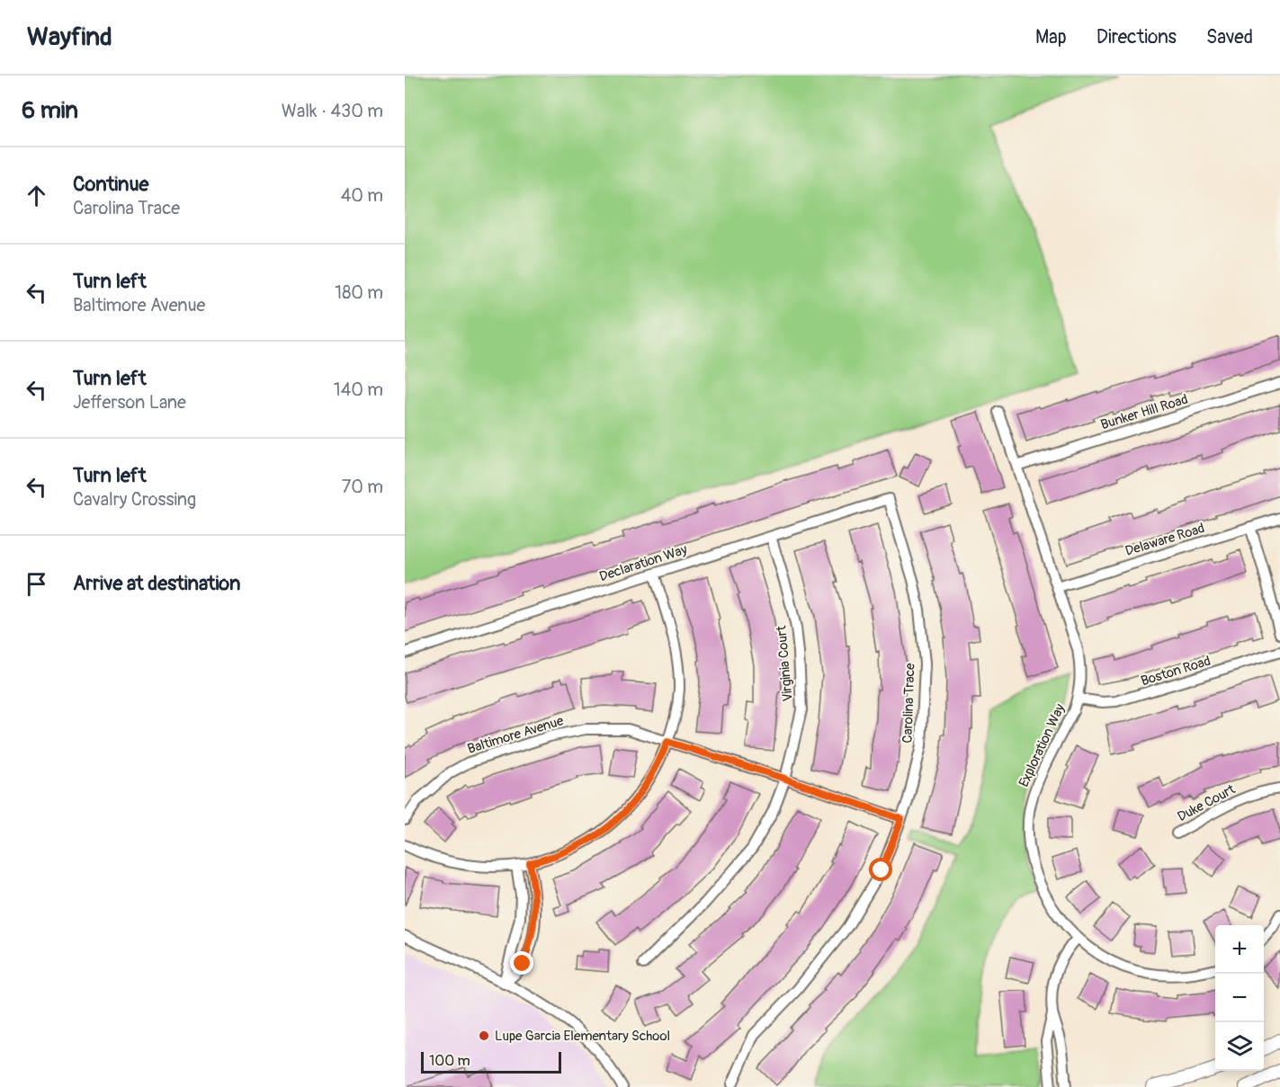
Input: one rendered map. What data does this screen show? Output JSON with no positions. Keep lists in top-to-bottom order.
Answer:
{
  "streets": {
    "street": [
      "Bunker Hill Road",
      "Delaware Road",
      "Declaration Way",
      "Virginia Court",
      "Boston Road",
      "Carolina Trace",
      "Baltimore Avenue",
      "Exploration Way",
      "Duke Court"
    ]
  },
  "crossings": [
    ["Bunker Hill Road", "Exploration Way"],
    ["Delaware Road", "Exploration Way"],
    ["Declaration Way", "Virginia Court"],
    ["Declaration Way", "Carolina Trace"],
    ["Virginia Court", "Baltimore Avenue"],
    ["Boston Road", "Exploration Way"],
    ["Carolina Trace", "Baltimore Avenue"]
  ],
  "places": ["Lupe Garcia Elementary School"],
  "scale_bar": "100 m",
  "page": {
    "header": "Wayfind",
    "nav": ["Map", "Directions", "Saved"],
    "heading": ["6 min", "Walk · 430 m"],
    "list": [
      ["Continue", "Carolina Trace", "40 m"],
      ["Turn left", "Baltimore Avenue", "180 m"],
      ["Turn left", "Jefferson Lane", "140 m"],
      ["Turn left", "Cavalry Crossing", "70 m"],
      "Arrive at destination"
    ],
    "map_buttons": ["+", "−"],
    "scale": "100 m"
  }
}
